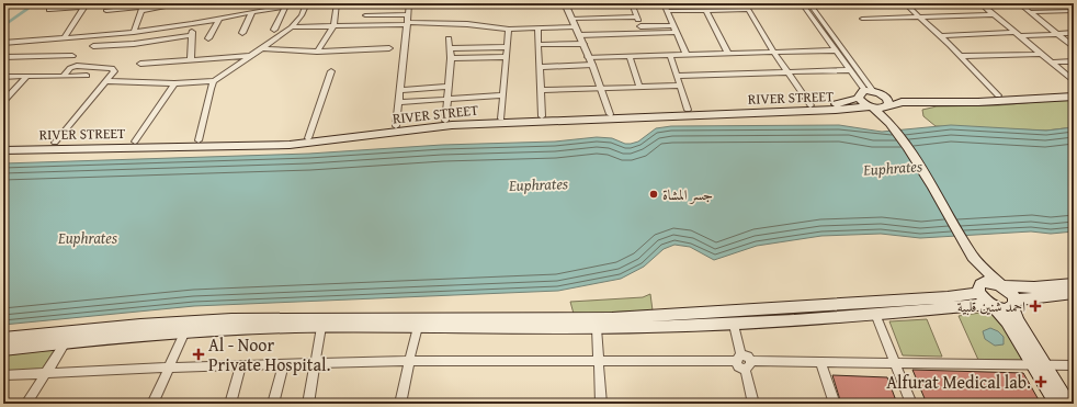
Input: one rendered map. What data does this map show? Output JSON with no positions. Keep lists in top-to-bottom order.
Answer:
{
  "streets": {
    "main road": ["RIVER STREET"]
  },
  "water": ["Euphrates"],
  "places": {
    "other": ["جسر المشاة"],
    "health": ["احمد شنين قلبية", "Al - Noor Private Hospital.", "Alfurat Medical lab."]
  }
}
